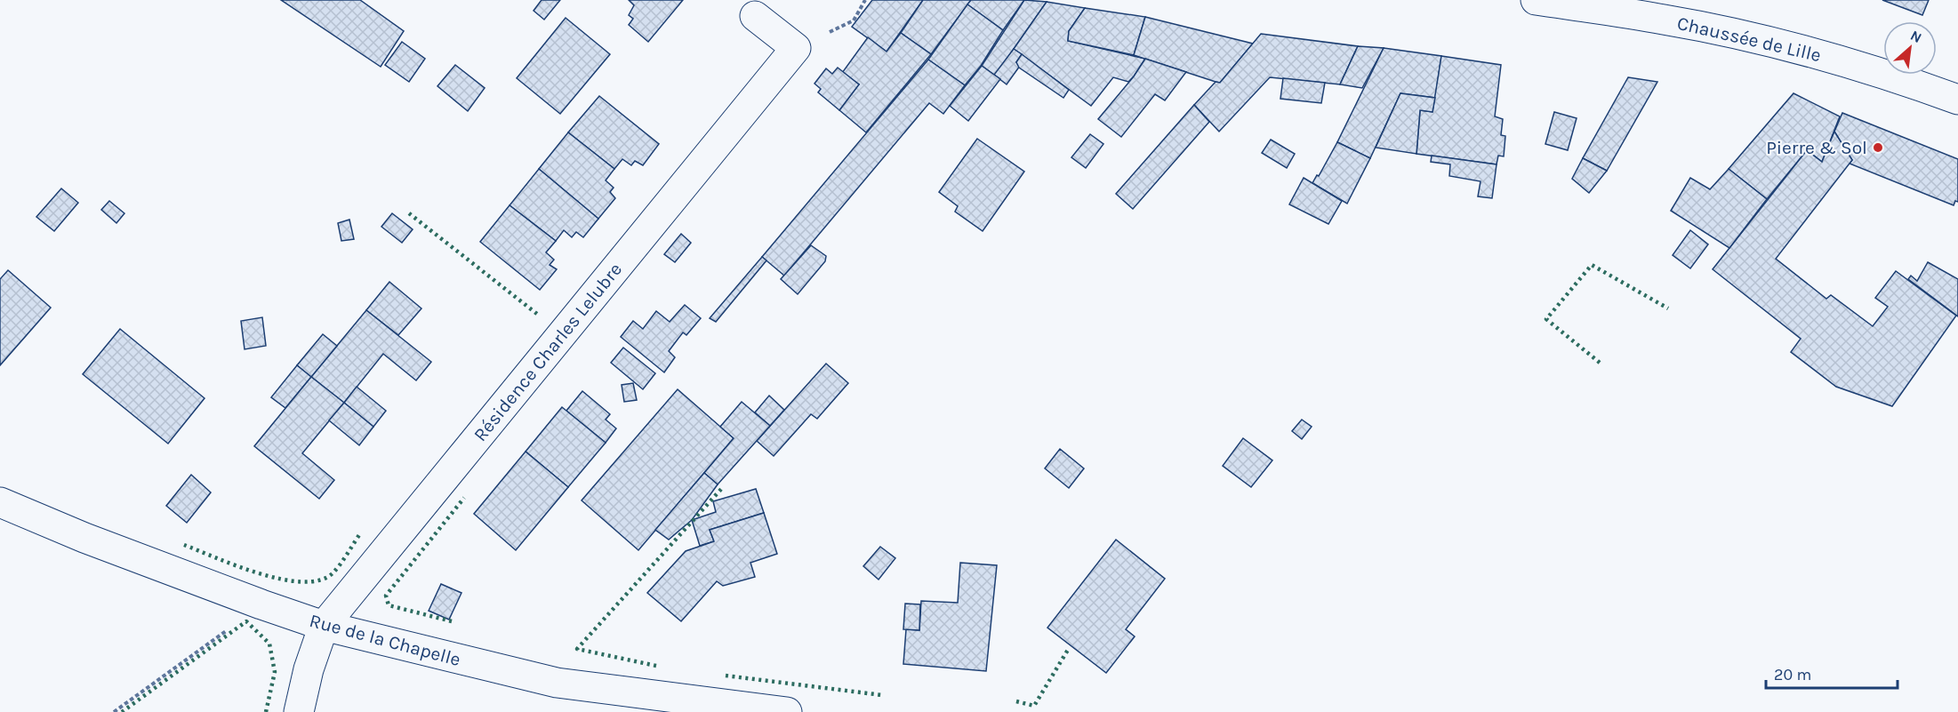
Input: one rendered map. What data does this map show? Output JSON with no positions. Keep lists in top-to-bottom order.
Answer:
{
  "streets": {
    "street": ["Chaussée de Lille", "Résidence Charles Lelubre", "Rue de la Chapelle"]
  },
  "crossings": [
    ["Résidence Charles Lelubre", "Rue de la Chapelle"]
  ],
  "places": ["Pierre & Sol"],
  "scale_bar": "20 m",
  "north": "top right"
}
